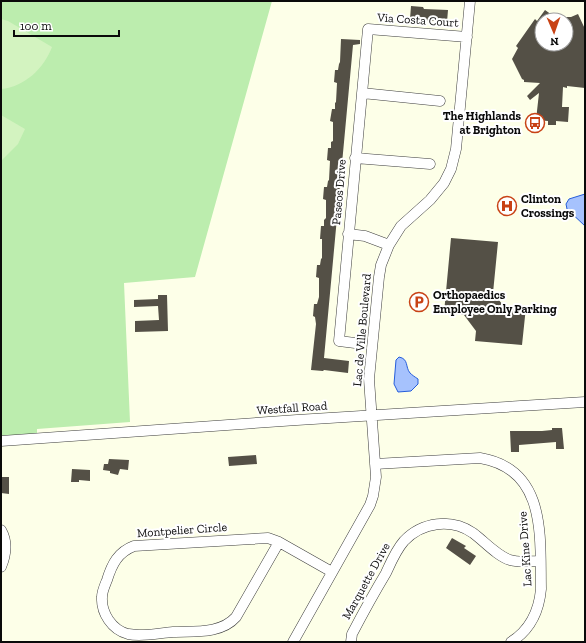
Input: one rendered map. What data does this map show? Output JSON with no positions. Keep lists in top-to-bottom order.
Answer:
{
  "streets": {
    "street": [
      "Via Costa Court",
      "Paseos Drive",
      "Lac de Ville Boulevard",
      "Westfall Road",
      "Montpelier Circle",
      "Lac Kine Drive",
      "Marquette Drive"
    ]
  },
  "crossings": [
    ["Via Costa Court", "Paseos Drive"],
    ["Via Costa Court", "Lac de Ville Boulevard"],
    ["Lac de Ville Boulevard", "Westfall Road"],
    ["Lac de Ville Boulevard", "Montpelier Circle"],
    ["Lac de Ville Boulevard", "Lac Kine Drive"],
    ["Lac Kine Drive", "Marquette Drive"]
  ],
  "places": {
    "bus stop": ["The Highlands at Brighton"],
    "hospital": ["Clinton Crossings"],
    "parking": ["Orthopaedics Employee Only Parking"]
  },
  "scale_bar": "100 m",
  "north": "bottom"
}
